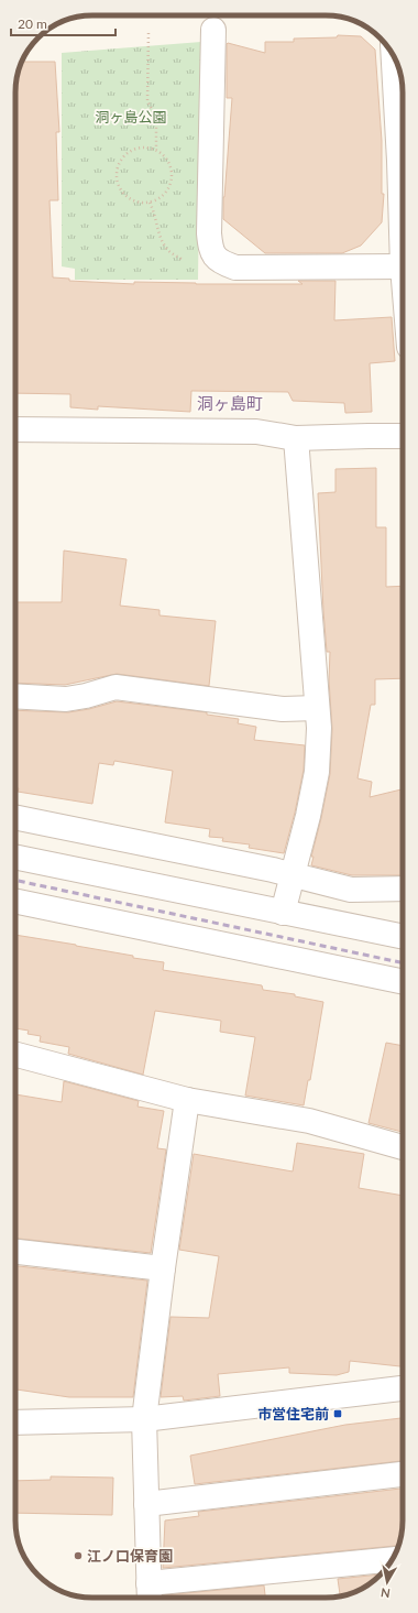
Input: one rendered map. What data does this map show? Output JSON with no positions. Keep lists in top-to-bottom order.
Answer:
{
  "districts": ["洞ヶ島町"],
  "parks": ["洞ヶ島公園"],
  "places": {
    "transit": ["市営住宅前"],
    "other": ["江ノ口保育園"]
  },
  "scale_bar": "20 m",
  "north": "bottom"
}
